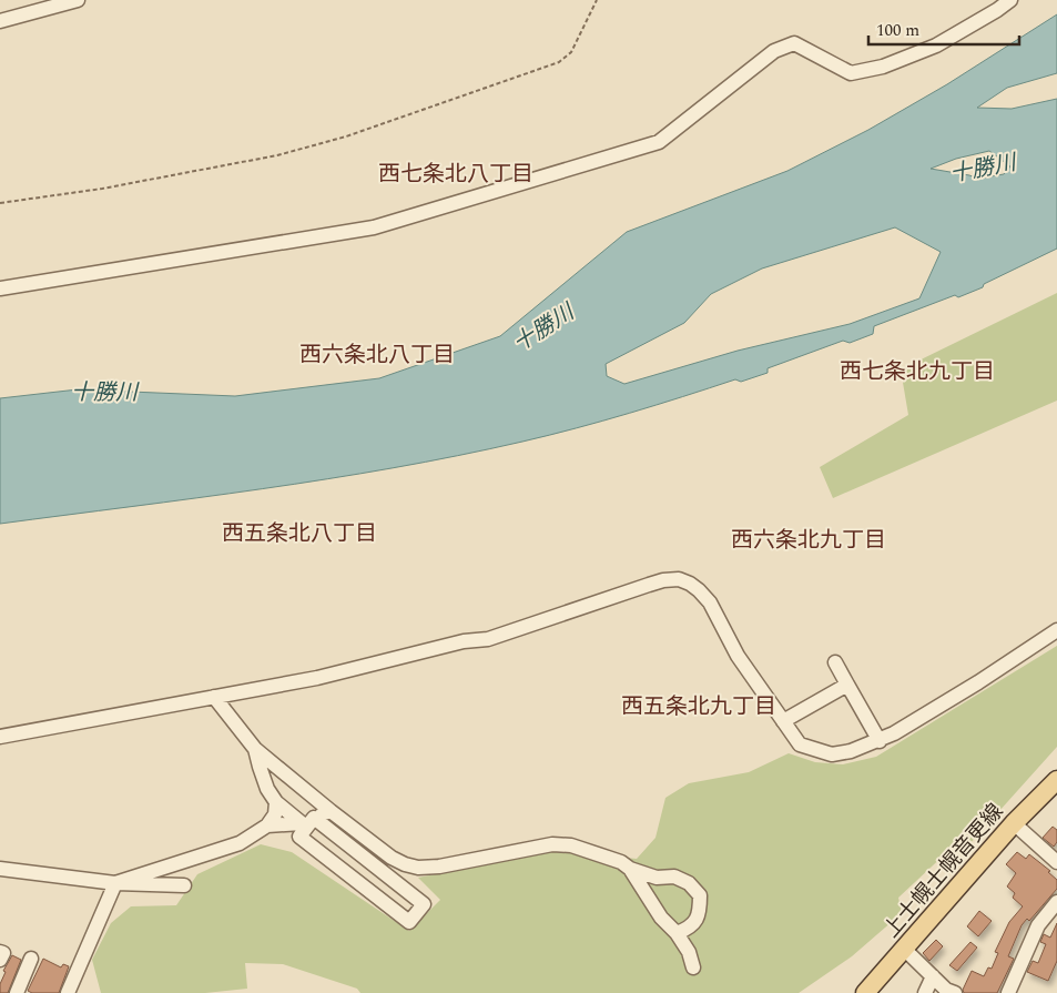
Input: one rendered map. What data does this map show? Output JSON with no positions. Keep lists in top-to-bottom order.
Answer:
{
  "streets": {
    "main road": ["上士幌士幌音更線"]
  },
  "districts": [
    "西七条北八丁目",
    "西六条北八丁目",
    "西七条北九丁目",
    "西五条北八丁目",
    "西六条北九丁目",
    "西五条北九丁目"
  ],
  "water": ["十勝川"],
  "scale_bar": "100 m"
}
